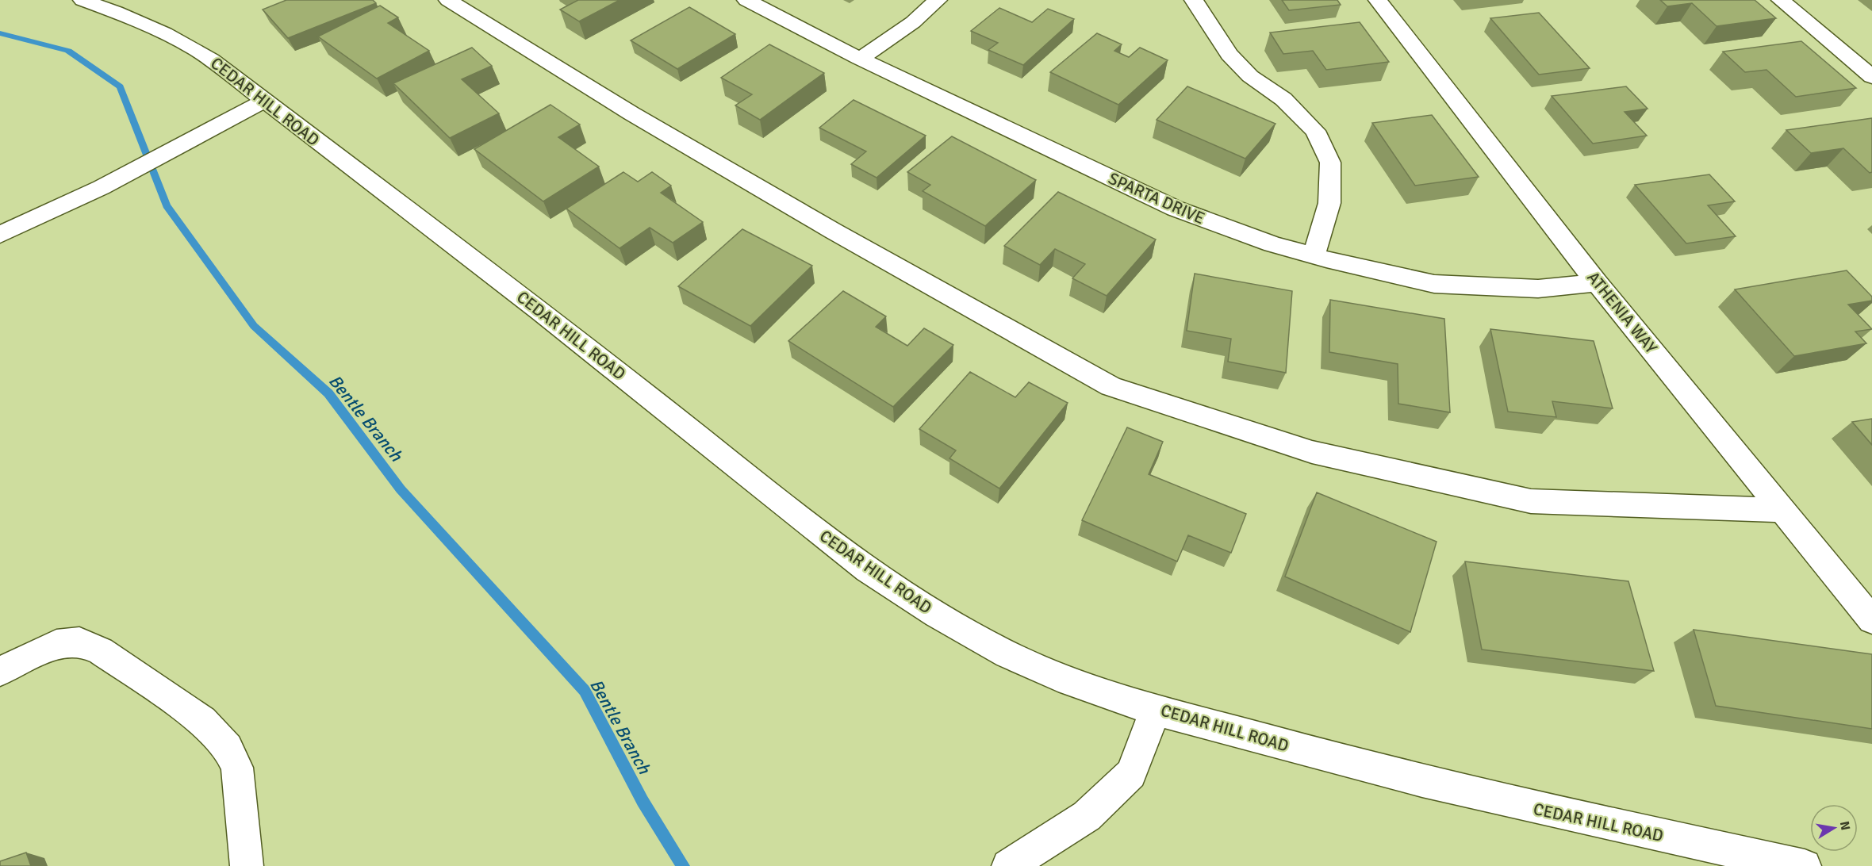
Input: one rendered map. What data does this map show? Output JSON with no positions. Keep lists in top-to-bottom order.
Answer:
{
  "streets": {
    "street": ["CEDAR HILL ROAD", "SPARTA DRIVE", "ATHENIA WAY"]
  },
  "crossings": [
    ["SPARTA DRIVE", "ATHENIA WAY"]
  ],
  "water": ["Bentle Branch"],
  "north": "right"
}
